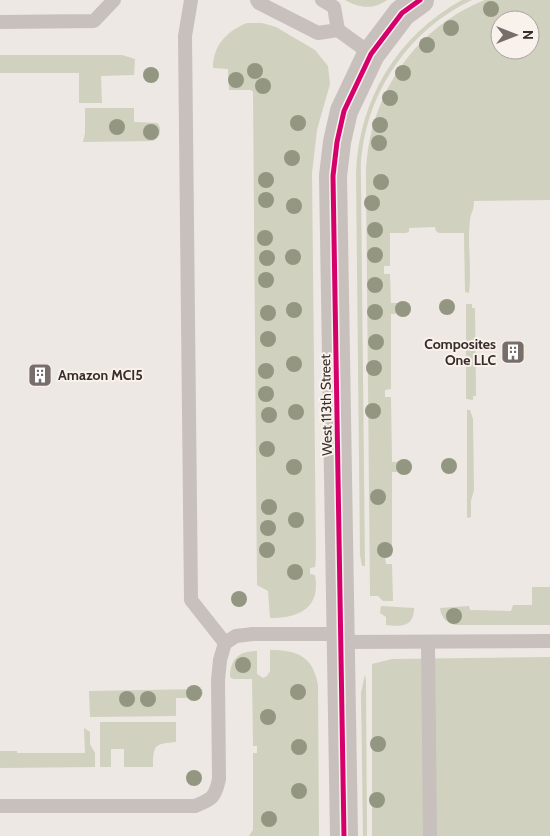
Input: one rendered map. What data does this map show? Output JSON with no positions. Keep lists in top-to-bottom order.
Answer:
{
  "streets": {
    "street": ["West 113th Street"]
  },
  "places": {
    "building": ["Composites One LLC", "Amazon MCI5"]
  },
  "north": "right"
}
